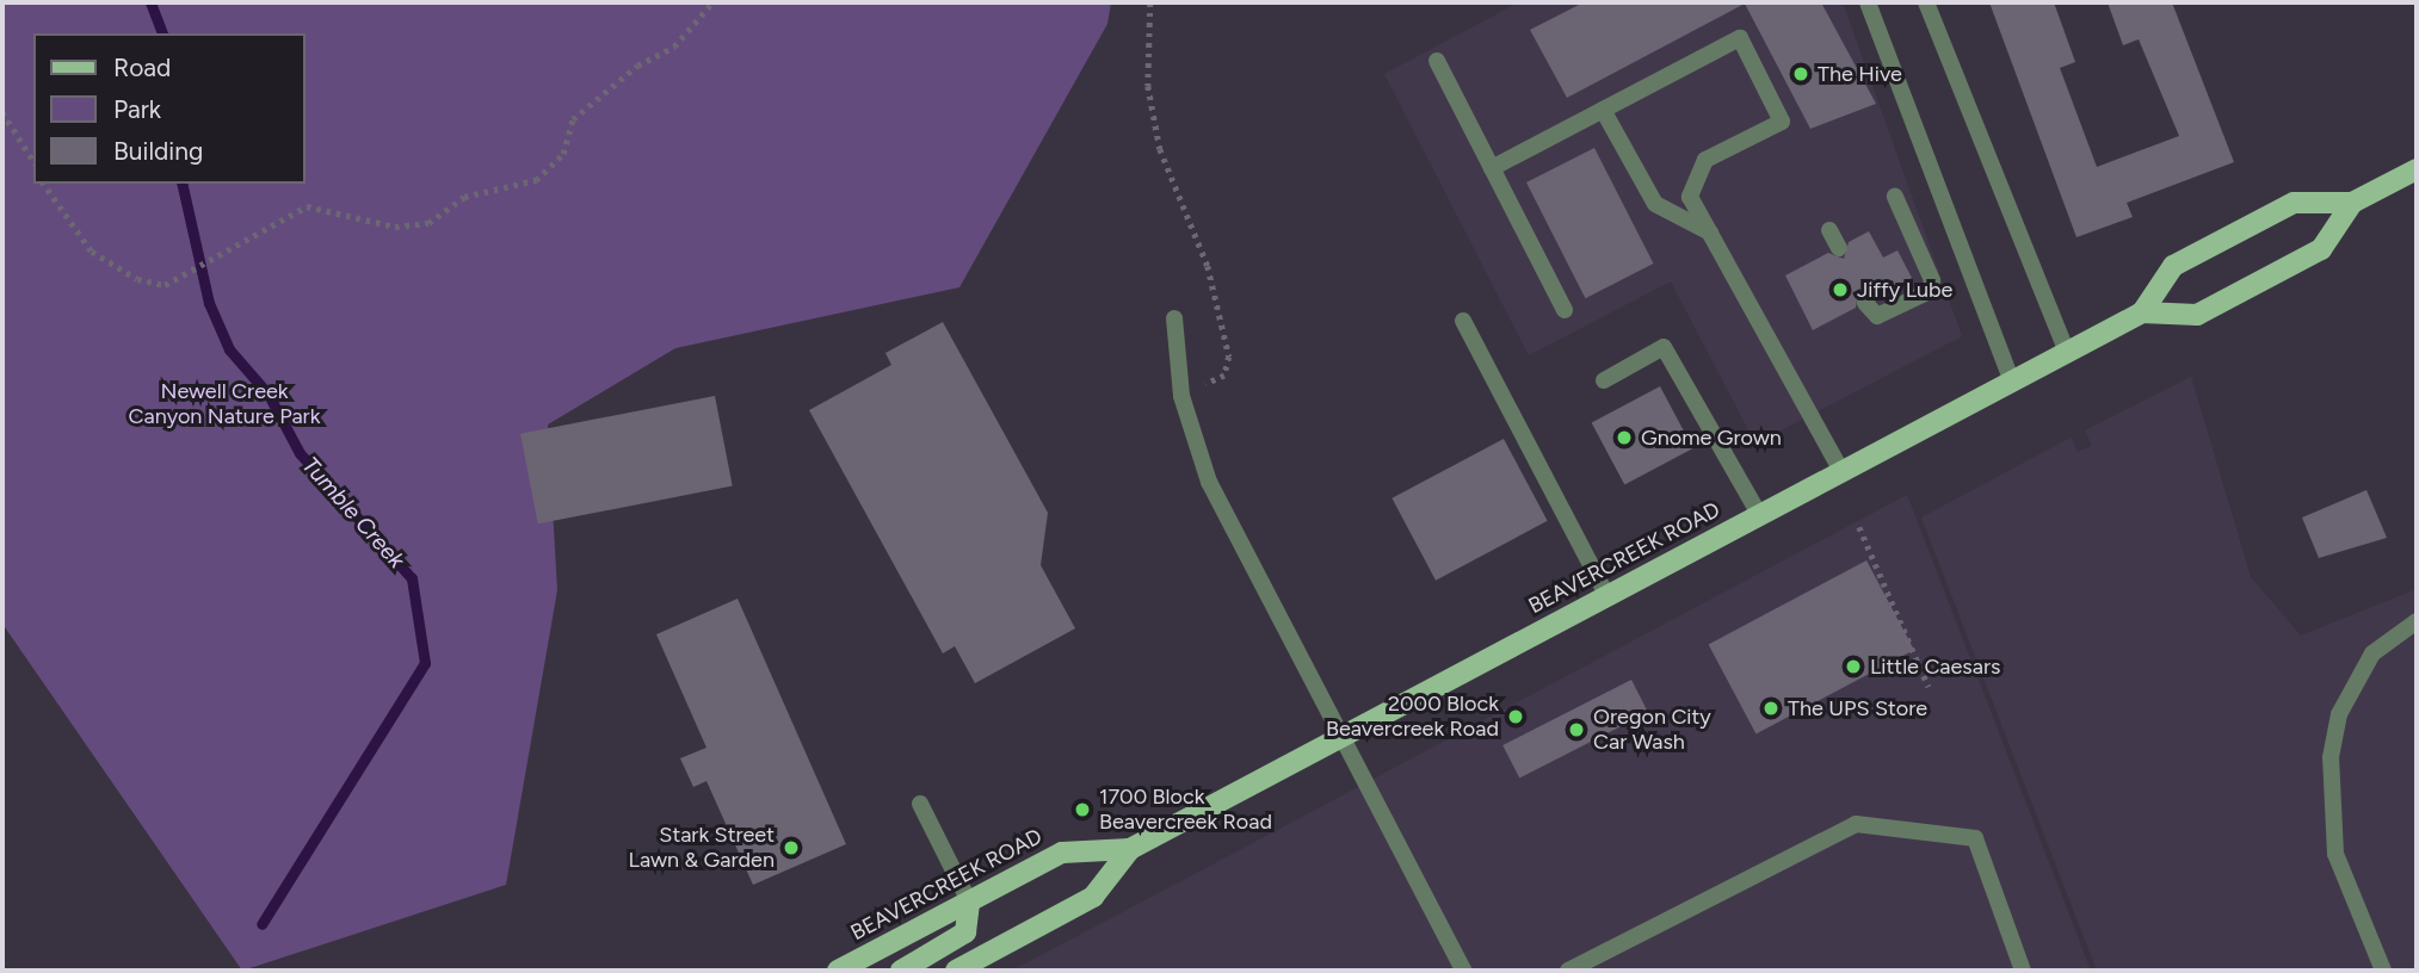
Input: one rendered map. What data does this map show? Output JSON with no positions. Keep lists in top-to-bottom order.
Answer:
{
  "streets": {
    "main road": ["BEAVERCREEK ROAD"]
  },
  "water": ["Tumble Creek"],
  "parks": ["Newell Creek Canyon Nature Park"],
  "places": [
    "The Hive",
    "Jiffy Lube",
    "Gnome Grown",
    "Little Caesars",
    "The UPS Store",
    "2000 Block Beavercreek Road",
    "Oregon City Car Wash",
    "1700 Block Beavercreek Road",
    "Stark Street Lawn & Garden"
  ],
  "legend": ["Road", "Park", "Building"]
}
